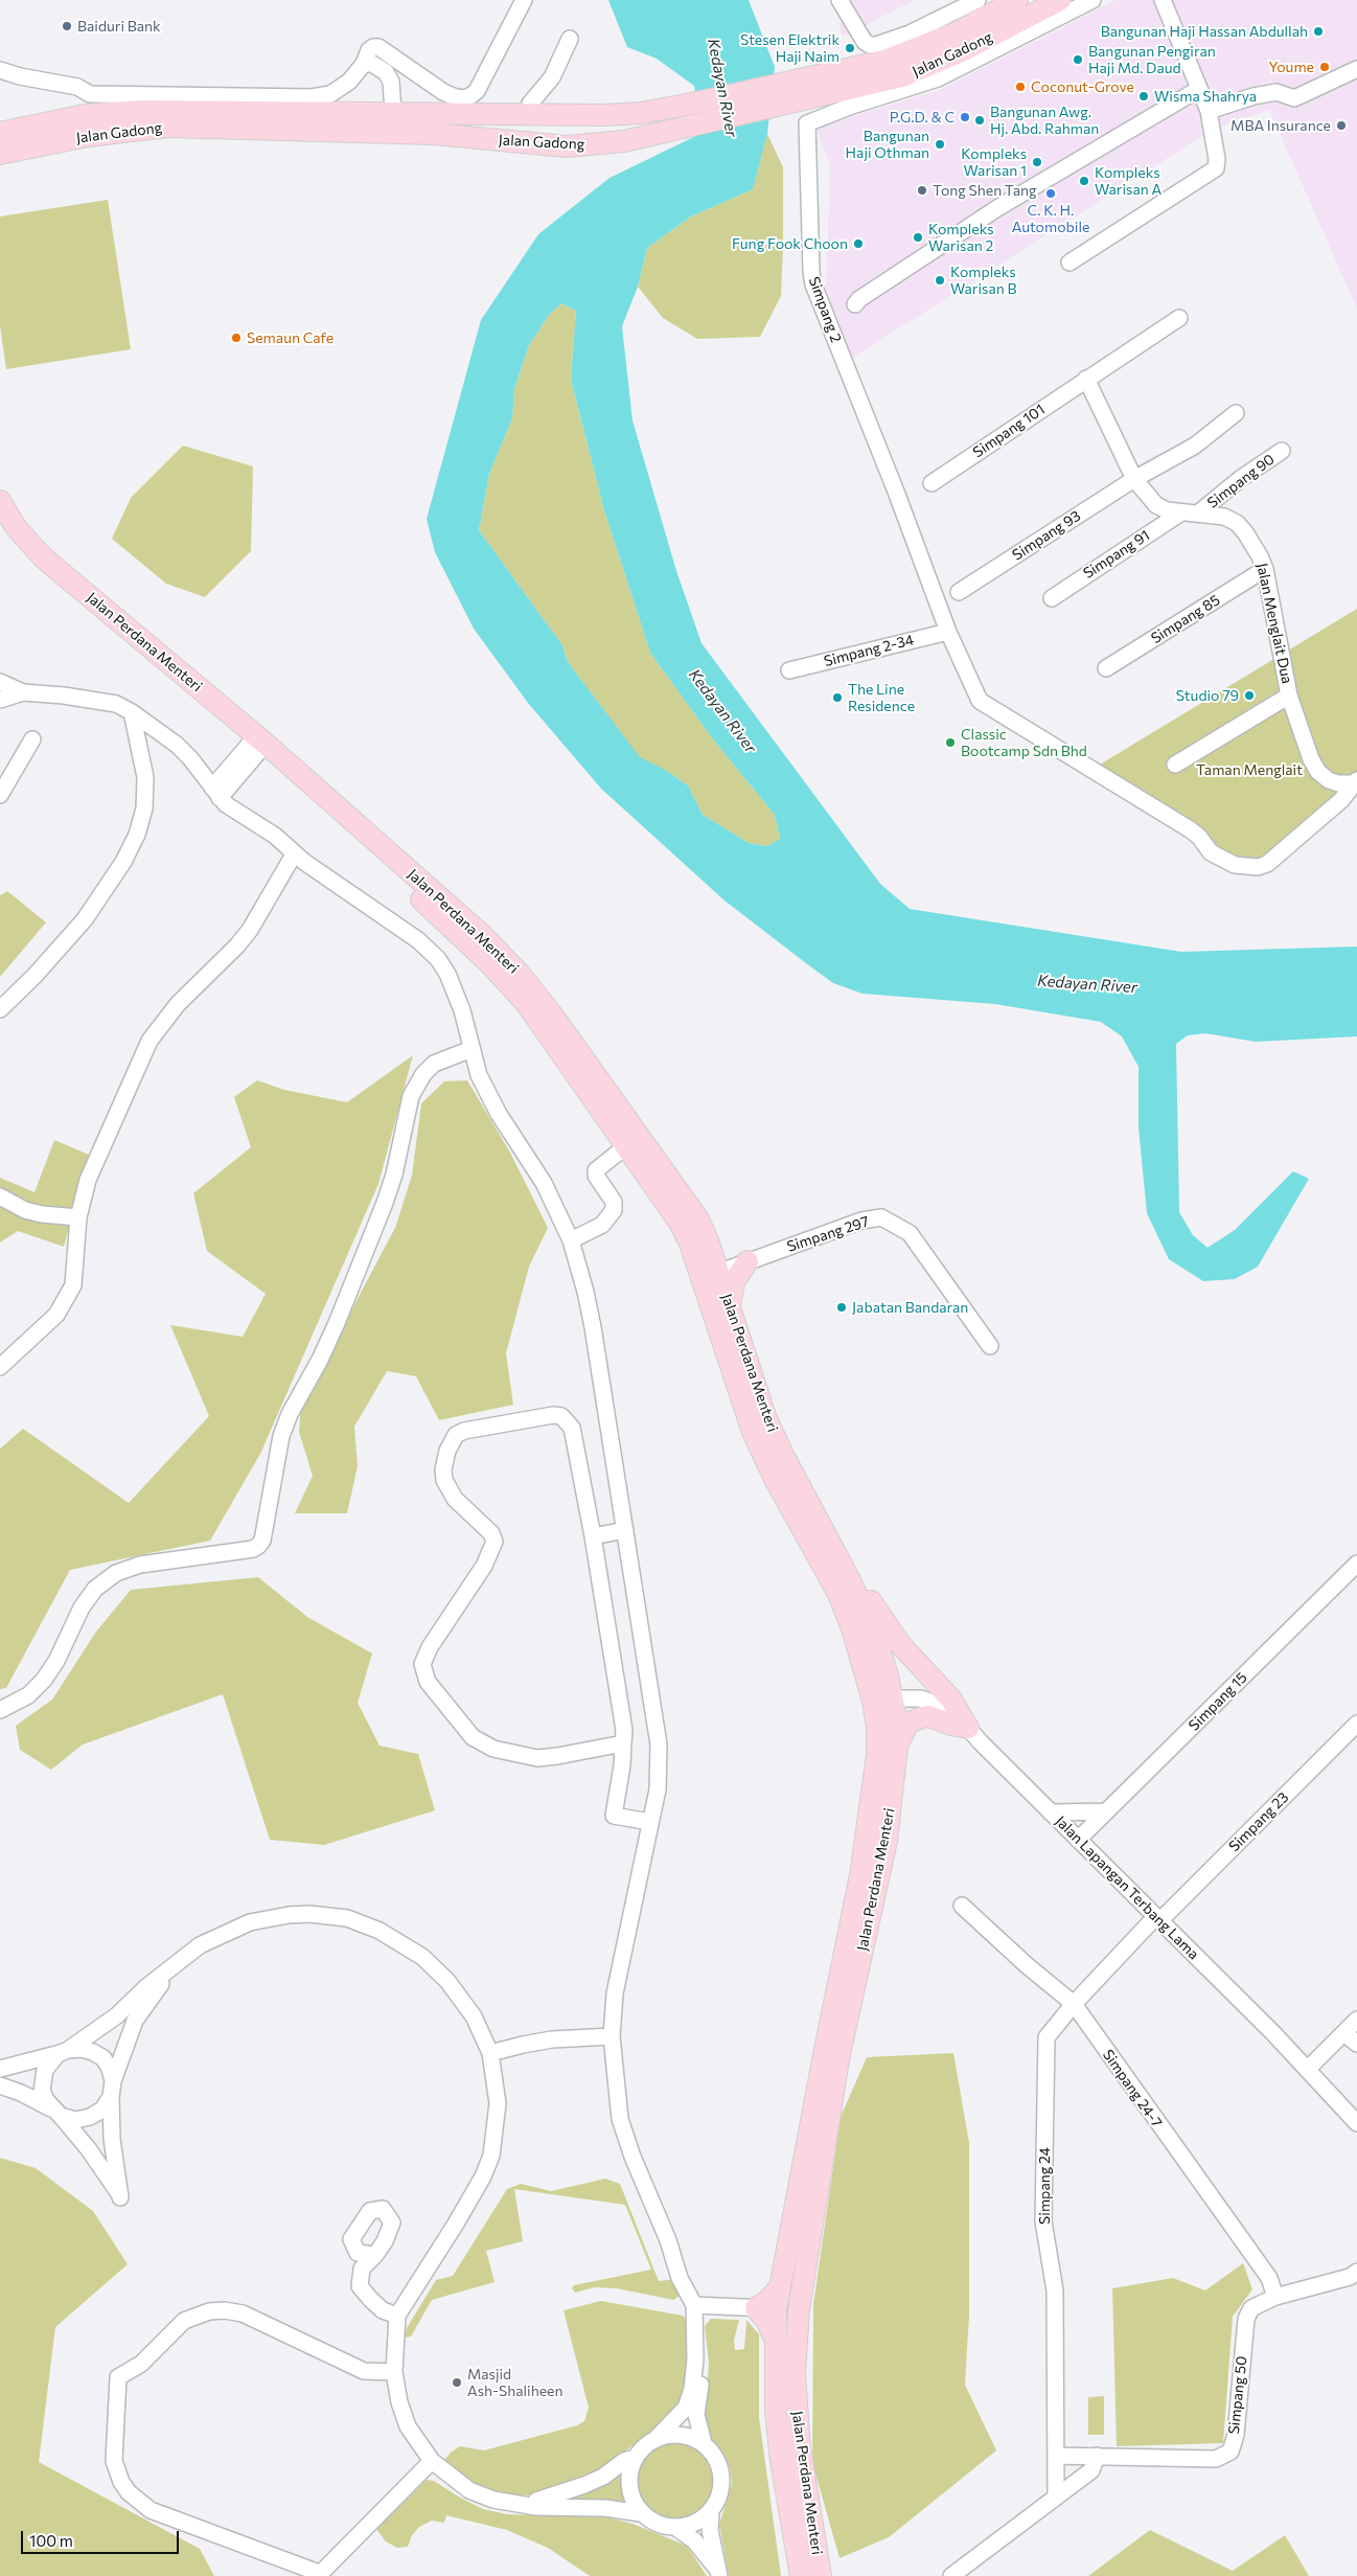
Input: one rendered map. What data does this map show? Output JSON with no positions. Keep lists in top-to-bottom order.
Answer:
{
  "streets": {
    "main road": ["Jalan Gadong", "Jalan Perdana Menteri"],
    "street": [
      "Simpang 2",
      "Simpang 101",
      "Simpang 90",
      "Simpang 93",
      "Simpang 91",
      "Simpang 85",
      "Jalan Menglait Dua",
      "Simpang 2-34",
      "Simpang 297",
      "Simpang 15",
      "Simpang 23",
      "Jalan Lapangan Terbang Lama",
      "Simpang 24-7",
      "Simpang 24",
      "Simpang 50"
    ]
  },
  "crossings": [
    ["Simpang 2", "Jalan Menglait Dua"],
    ["Simpang 2", "Simpang 2-34"],
    ["Simpang 101", "Jalan Menglait Dua"],
    ["Simpang 90", "Jalan Menglait Dua"],
    ["Simpang 93", "Jalan Menglait Dua"],
    ["Simpang 91", "Jalan Menglait Dua"],
    ["Simpang 85", "Jalan Menglait Dua"],
    ["Jalan Perdana Menteri", "Simpang 297"],
    ["Jalan Perdana Menteri", "Jalan Lapangan Terbang Lama"],
    ["Simpang 15", "Jalan Lapangan Terbang Lama"],
    ["Simpang 23", "Jalan Lapangan Terbang Lama"],
    ["Simpang 23", "Simpang 24"],
    ["Jalan Lapangan Terbang Lama", "Simpang 24"],
    ["Simpang 24-7", "Simpang 24"],
    ["Simpang 24-7", "Simpang 50"],
    ["Simpang 24", "Simpang 50"]
  ],
  "water": ["Kedayan River"],
  "parks": ["Taman Menglait"],
  "places": [
    "Baiduri Bank",
    "Bangunan Haji Hassan Abdullah",
    "Stesen Elektrik Haji Naim",
    "Bangunan Pengiran Haji Md. Daud",
    "Youme",
    "Coconut-Grove",
    "Wisma Shahrya",
    "P.G.D. & C",
    "Bangunan Awg. Hj. Abd. Rahman",
    "MBA Insurance",
    "Bangunan Haji Othman",
    "Kompleks Warisan 1",
    "Kompleks Warisan A",
    "Tong Shen Tang",
    "C. K. H. Automobile",
    "Kompleks Warisan 2",
    "Fung Fook Choon",
    "Kompleks Warisan B",
    "Semaun Cafe",
    "Studio 79",
    "The Line Residence",
    "Classic Bootcamp Sdn Bhd",
    "Jabatan Bandaran",
    "Masjid Ash-Shaliheen"
  ],
  "scale_bar": "100 m"
}
